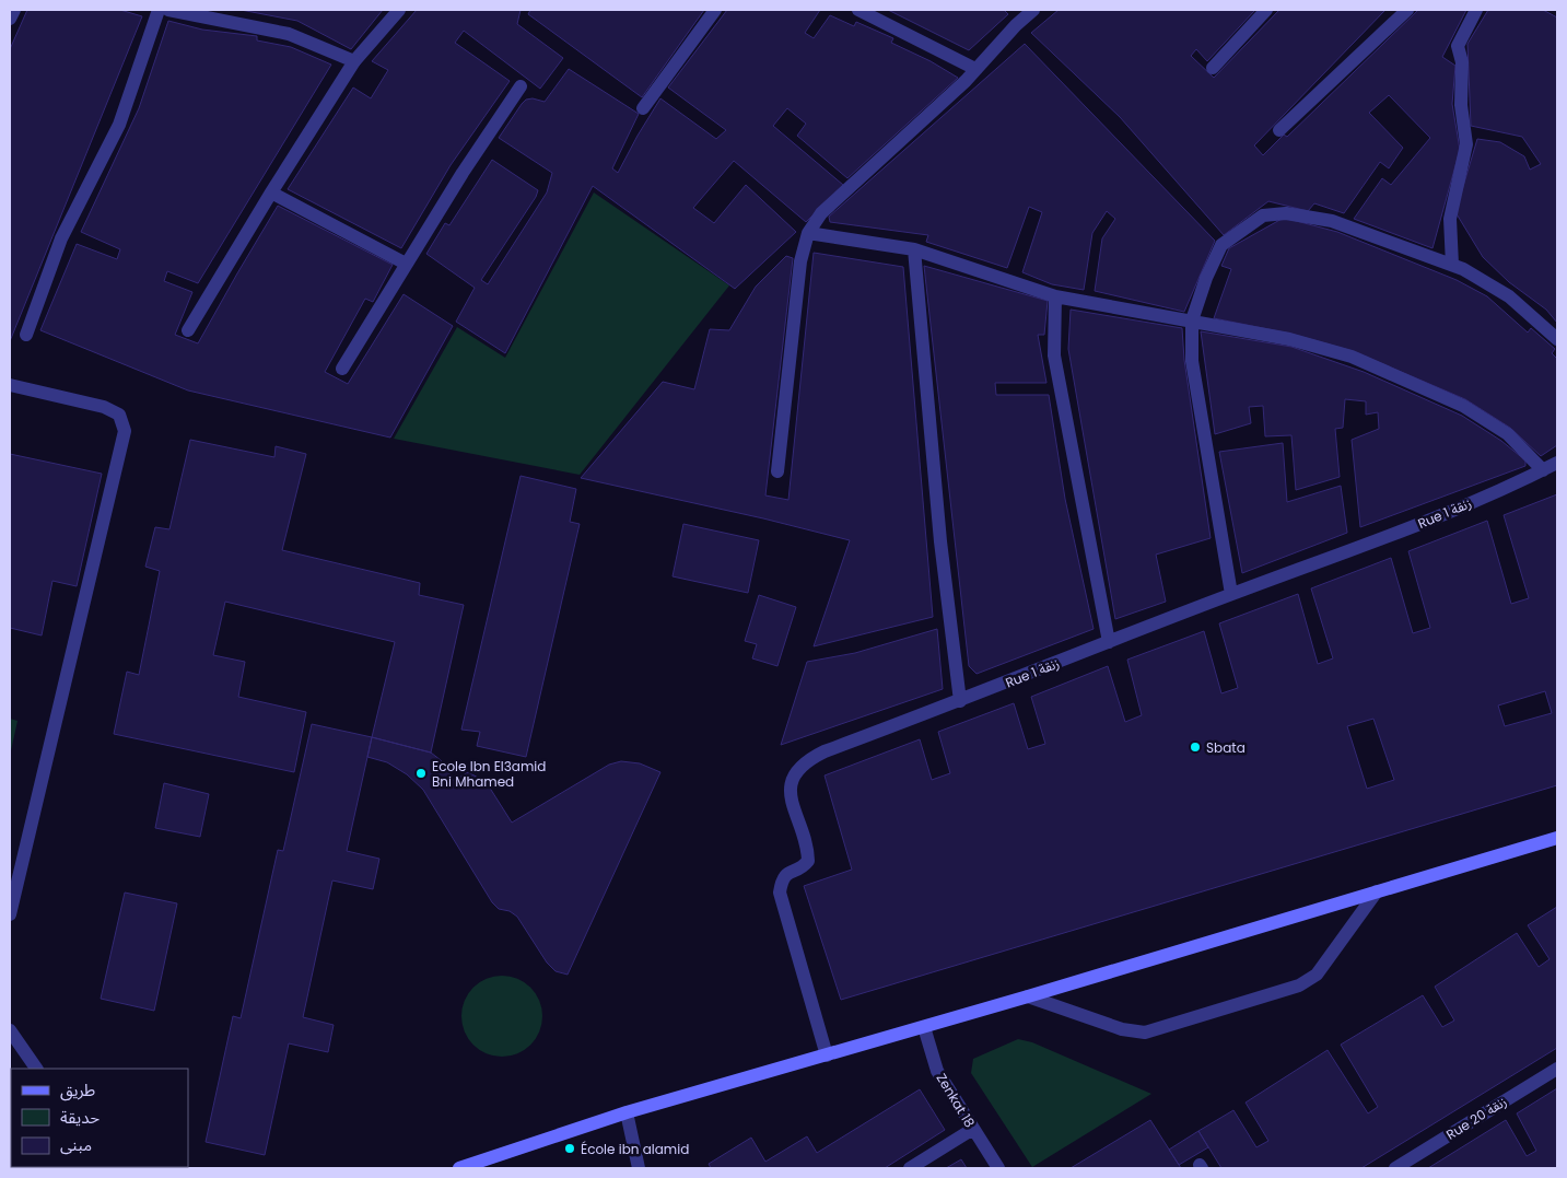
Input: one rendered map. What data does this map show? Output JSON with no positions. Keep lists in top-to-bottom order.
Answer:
{
  "streets": {
    "street": ["Rue 1 زنقة", "Zenkat 18", "Rue 20 زنقة"]
  },
  "places": ["Sbata", "Ecole Ibn El3amid Bni Mhamed", "École ibn alamid"],
  "legend": ["طريق", "حديقة", "مبنى"]
}
